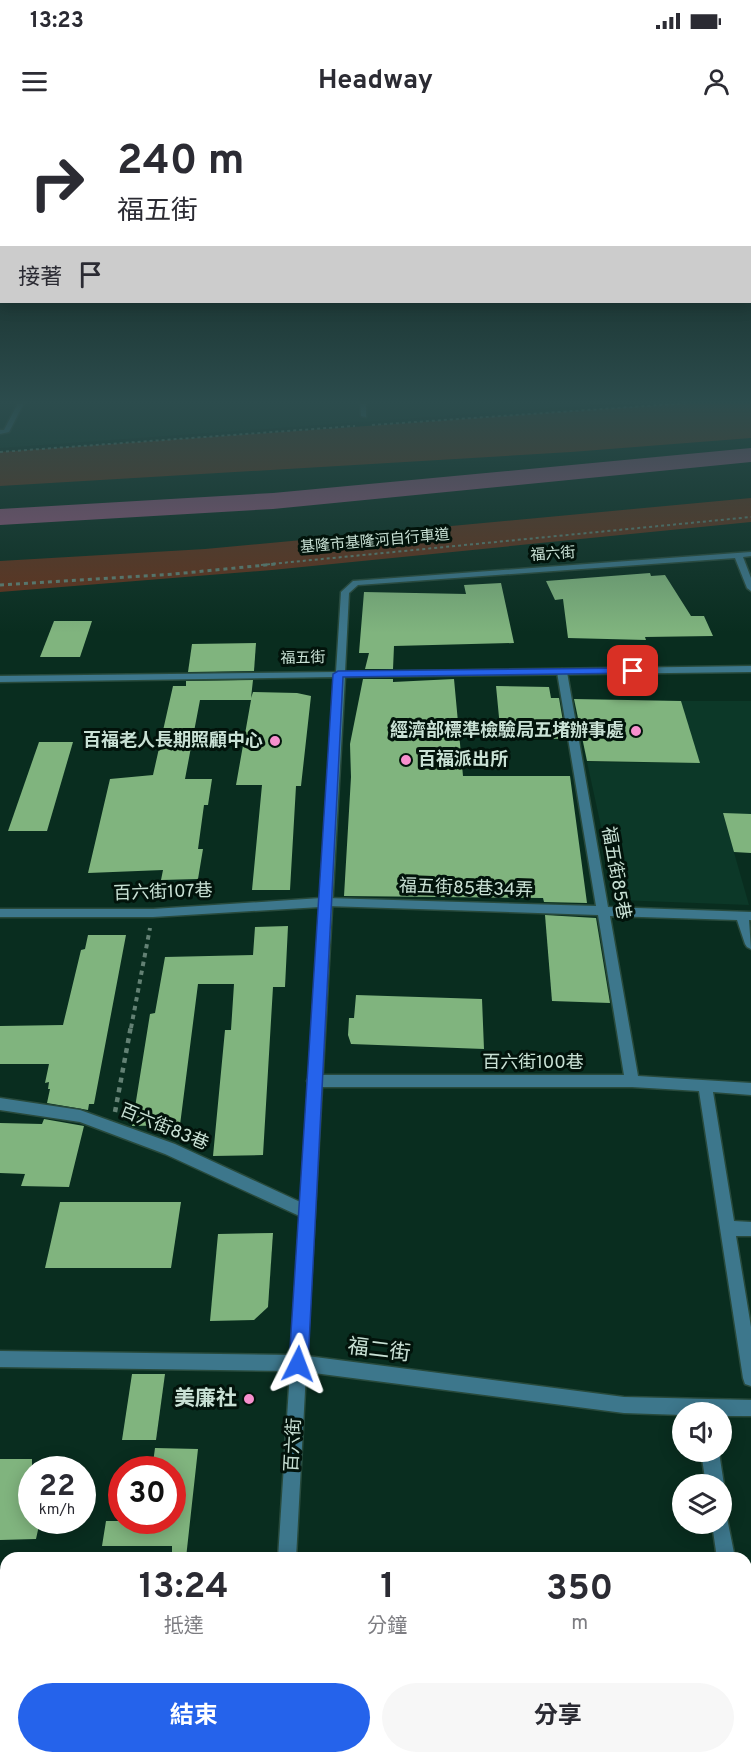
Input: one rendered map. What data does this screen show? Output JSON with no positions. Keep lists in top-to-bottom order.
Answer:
{
  "streets": {
    "street": [
      "福六街",
      "福五街",
      "福五街85巷",
      "福五街85巷34弄",
      "百六街107巷",
      "百六街100巷",
      "百六街83巷",
      "福二街",
      "百六街"
    ],
    "path": ["基隆市基隆河自行車道"]
  },
  "crossings": [
    ["福六街", "百六街"],
    ["福五街", "福五街85巷"],
    ["福五街", "百六街"],
    ["福五街85巷", "福五街85巷34弄"],
    ["福五街85巷", "百六街100巷"],
    ["福五街85巷34弄", "百六街107巷"],
    ["福五街85巷34弄", "百六街"],
    ["百六街107巷", "百六街"],
    ["百六街100巷", "百六街"],
    ["百六街83巷", "百六街"],
    ["福二街", "百六街"]
  ],
  "places": [
    "經濟部標準檢驗局五堵辦事處",
    "百福老人長期照顧中心",
    "百福派出所",
    "美廉社"
  ],
  "page": {
    "status": "13:23",
    "header": "Headway",
    "turn": ["240 m", "福五街"],
    "then": "接著",
    "speed": "22 km/h",
    "limit": "30",
    "eta": [
      "13:24",
      "抵達",
      "1",
      "分鐘",
      "350",
      "m"
    ],
    "buttons": ["結束", "分享"]
  }
}
